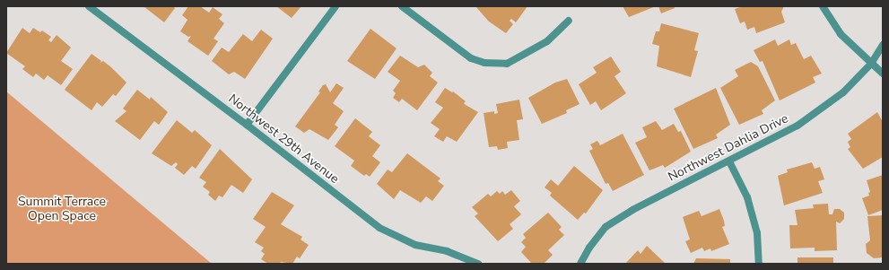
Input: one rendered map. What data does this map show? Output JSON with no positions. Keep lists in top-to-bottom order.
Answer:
{
  "streets": {
    "street": ["Northwest 29th Avenue", "Northwest Dahlia Drive"]
  },
  "parks": ["Summit Terrace Open Space"]
}
